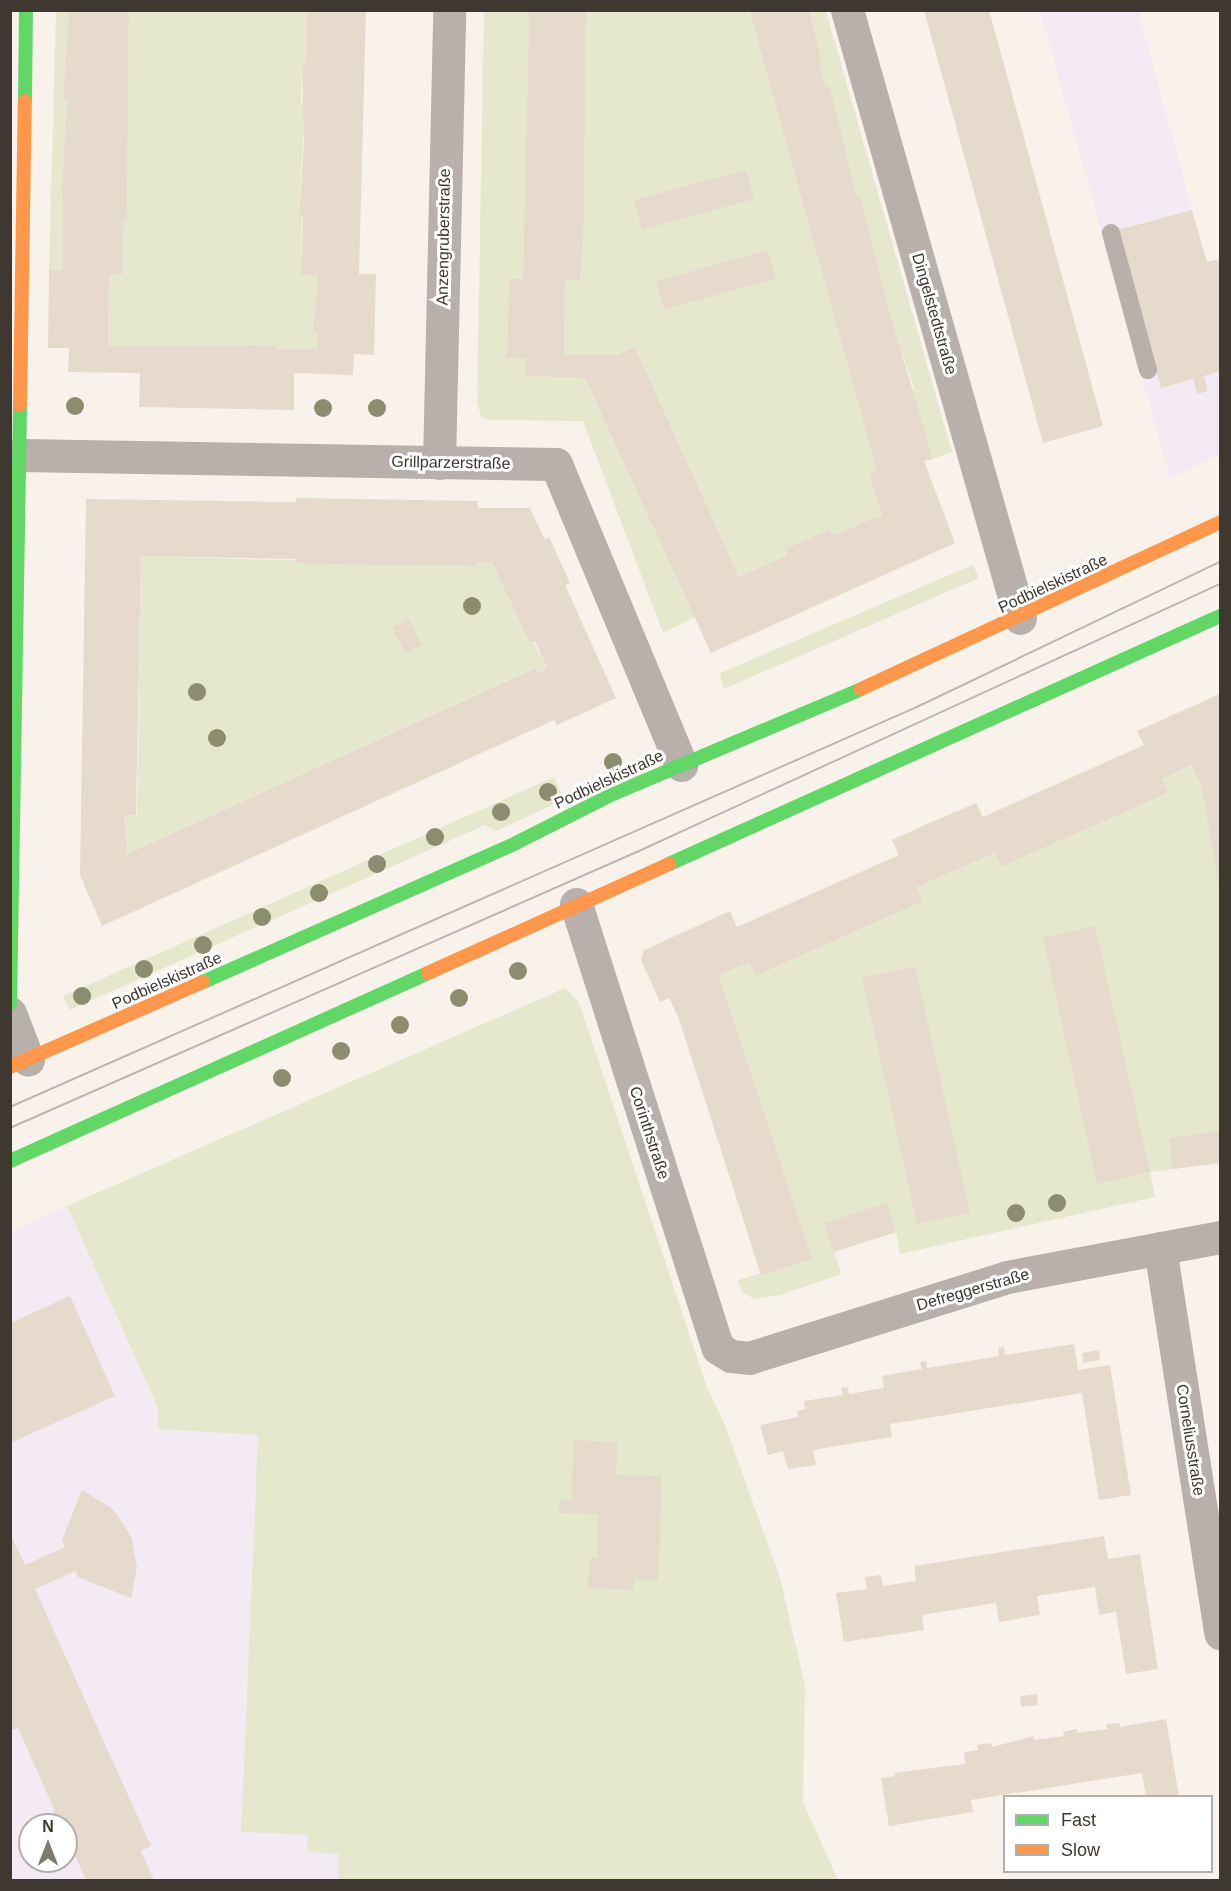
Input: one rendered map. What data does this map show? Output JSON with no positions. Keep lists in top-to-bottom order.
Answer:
{
  "streets": {
    "main road": ["Podbielskistraße"],
    "street": [
      "Anzengruberstraße",
      "Dingelstedtstraße",
      "Grillparzerstraße",
      "Corinthstraße",
      "Defreggerstraße",
      "Corneliusstraße"
    ]
  },
  "crossings": [
    ["Anzengruberstraße", "Grillparzerstraße"],
    ["Dingelstedtstraße", "Podbielskistraße"],
    ["Grillparzerstraße", "Podbielskistraße"],
    ["Corinthstraße", "Defreggerstraße"],
    ["Defreggerstraße", "Corneliusstraße"]
  ],
  "legend": ["Fast", "Slow"],
  "north": "top"
}
